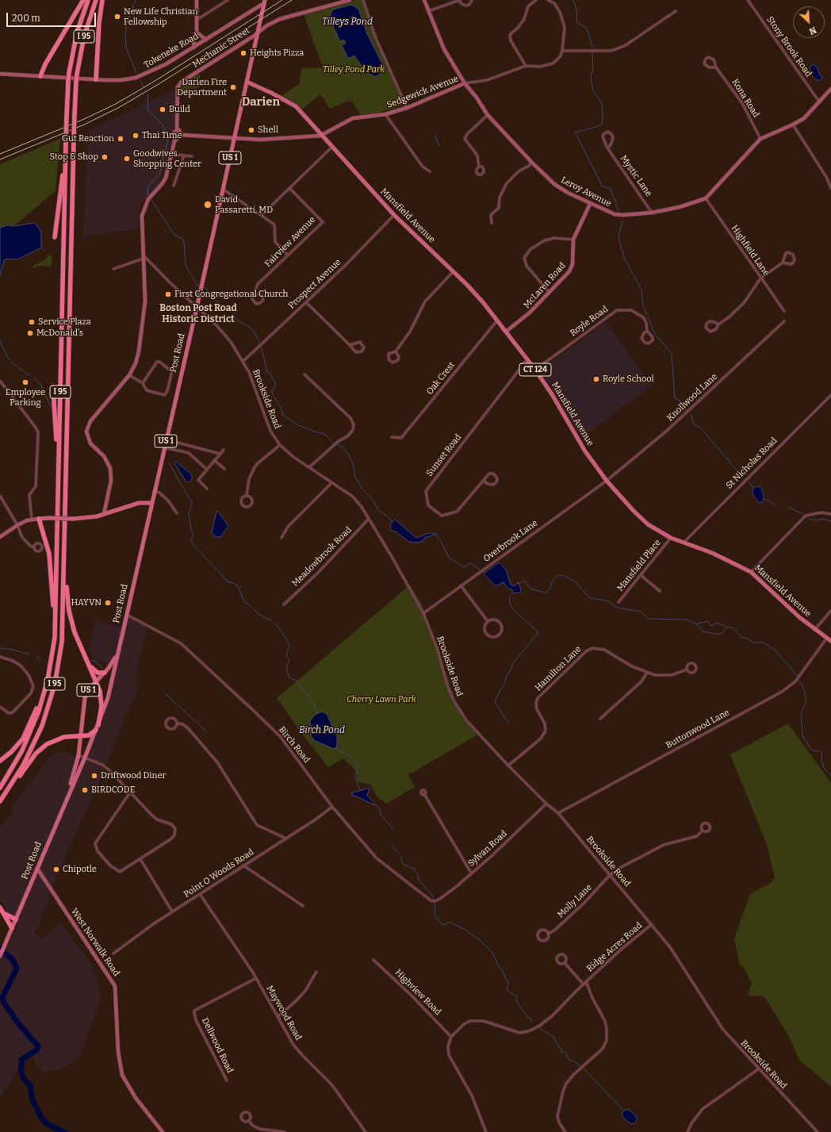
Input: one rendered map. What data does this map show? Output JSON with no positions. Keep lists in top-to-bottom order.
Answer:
{
  "streets": {
    "highway": ["I 95"],
    "main road": [
      "US 1",
      "Mansfield Avenue",
      "Post Road",
      "CT 124"
    ],
    "street": [
      "Stony Brook Road",
      "Mechanic Street",
      "Tokeneke Road",
      "Sedgewick Avenue",
      "Kona Road",
      "Mystic Lane",
      "Leroy Avenue",
      "Fairview Avenue",
      "Highfield Lane",
      "Prospect Avenue",
      "McLaren Road",
      "Royle Road",
      "Oak Crest",
      "Knollwood Lane",
      "Brookside Road",
      "Sunset Road",
      "St Nicholas Road",
      "Overbrook Lane",
      "Meadowbrook Road",
      "Mansfield Place",
      "Hamilton Lane",
      "Buttonwood Lane",
      "Birch Road",
      "Sylvan Road",
      "Point O Woods Road",
      "Molly Lane",
      "West Norwalk Road",
      "Ridge Acres Road",
      "Highview Road",
      "Maywood Road",
      "Dellwood Road"
    ]
  },
  "crossings": [
    ["Stony Brook Road", "Leroy Avenue"],
    ["Mechanic Street", "Sedgewick Avenue"],
    ["Mechanic Street", "Post Road"],
    ["Tokeneke Road", "Post Road"],
    ["Sedgewick Avenue", "Leroy Avenue"],
    ["Sedgewick Avenue", "Mansfield Avenue"],
    ["Sedgewick Avenue", "Post Road"],
    ["Kona Road", "Leroy Avenue"],
    ["US 1", "Post Road"],
    ["Mystic Lane", "Leroy Avenue"],
    ["Leroy Avenue", "Highfield Lane"],
    ["Leroy Avenue", "McLaren Road"],
    ["Mansfield Avenue", "Prospect Avenue"],
    ["Mansfield Avenue", "McLaren Road"],
    ["Mansfield Avenue", "Royle Road"],
    ["Mansfield Avenue", "Post Road"],
    ["Mansfield Avenue", "Oak Crest"],
    ["Mansfield Avenue", "Knollwood Lane"],
    ["Mansfield Avenue", "Sunset Road"],
    ["Mansfield Avenue", "St Nicholas Road"],
    ["Mansfield Avenue", "Overbrook Lane"],
    ["Mansfield Avenue", "Mansfield Place"],
    ["Mansfield Avenue", "Buttonwood Lane"],
    ["Prospect Avenue", "Brookside Road"],
    ["Post Road", "Brookside Road"],
    ["Post Road", "Birch Road"],
    ["Post Road", "West Norwalk Road"],
    ["Knollwood Lane", "Overbrook Lane"],
    ["Brookside Road", "Overbrook Lane"],
    ["Brookside Road", "Meadowbrook Road"],
    ["Brookside Road", "Hamilton Lane"],
    ["Brookside Road", "Buttonwood Lane"],
    ["Brookside Road", "Sylvan Road"],
    ["Brookside Road", "Molly Lane"],
    ["Brookside Road", "Ridge Acres Road"],
    ["Birch Road", "Sylvan Road"],
    ["Birch Road", "Point O Woods Road"],
    ["Point O Woods Road", "Maywood Road"],
    ["Ridge Acres Road", "Highview Road"],
    ["Maywood Road", "Dellwood Road"]
  ],
  "districts": ["Darien", "Boston Post Road Historic District"],
  "water": ["Tilleys Pond", "Birch Pond"],
  "parks": ["Tilley Pond Park", "Cherry Lawn Park"],
  "places": [
    "New Life Christian Fellowship",
    "Heights Pizza",
    "Darien Fire Department",
    "Build",
    "Shell",
    "Thai Time",
    "Gut Reaction",
    "Stop & Shop",
    "Goodwives Shopping Center",
    "David Passaretti, MD",
    "First Congregational Church",
    "Service Plaza",
    "McDonald's",
    "Royle School",
    "Employee Parking",
    "HAYVN",
    "Driftwood Diner",
    "BIRDCODE",
    "Chipotle"
  ],
  "scale_bar": "200 m",
  "north": "bottom right"
}
